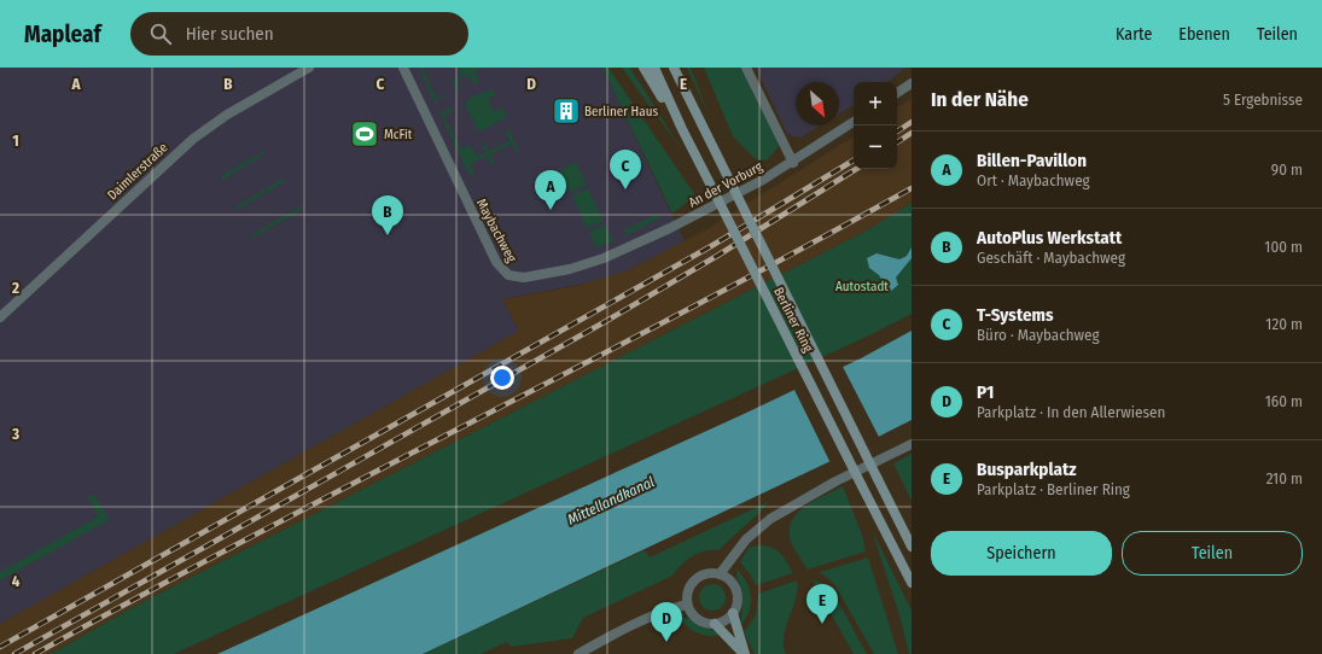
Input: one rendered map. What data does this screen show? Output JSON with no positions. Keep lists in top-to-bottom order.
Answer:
{
  "streets": {
    "main road": ["Berliner Ring"],
    "street": ["Daimlerstraße", "An der Vorburg", "Maybachweg"]
  },
  "crossings": [
    ["An der Vorburg", "Maybachweg"]
  ],
  "water": ["Mittellandkanal"],
  "parks": ["Autostadt"],
  "places": {
    "building": ["Berliner Haus"],
    "sports": ["McFit"]
  },
  "north": "bottom right",
  "page": {
    "header": "Mapleaf",
    "search": "Hier suchen",
    "nav": ["Karte", "Ebenen", "Teilen"],
    "heading": ["In der Nähe", "5 Ergebnisse"],
    "map_buttons": ["+", "−"],
    "list": [
      {
        "mark": "A",
        "name": "Billen-Pavillon",
        "note": "Ort · Maybachweg",
        "value": "90 m"
      },
      {
        "mark": "B",
        "name": "AutoPlus Werkstatt",
        "note": "Geschäft · Maybachweg",
        "value": "100 m"
      },
      {
        "mark": "C",
        "name": "T-Systems",
        "note": "Büro · Maybachweg",
        "value": "120 m"
      },
      {
        "mark": "D",
        "name": "P1",
        "note": "Parkplatz · In den Allerwiesen",
        "value": "160 m"
      },
      {
        "mark": "E",
        "name": "Busparkplatz",
        "note": "Parkplatz · Berliner Ring",
        "value": "210 m"
      }
    ],
    "pins": [
      "C",
      "A",
      "B",
      "E",
      "D"
    ],
    "buttons": ["Speichern", "Teilen"]
  },
  "grid": {
    "columns": [
      "A",
      "B",
      "C",
      "D",
      "E"
    ],
    "rows": [
      "1",
      "2",
      "3",
      "4"
    ]
  }
}
